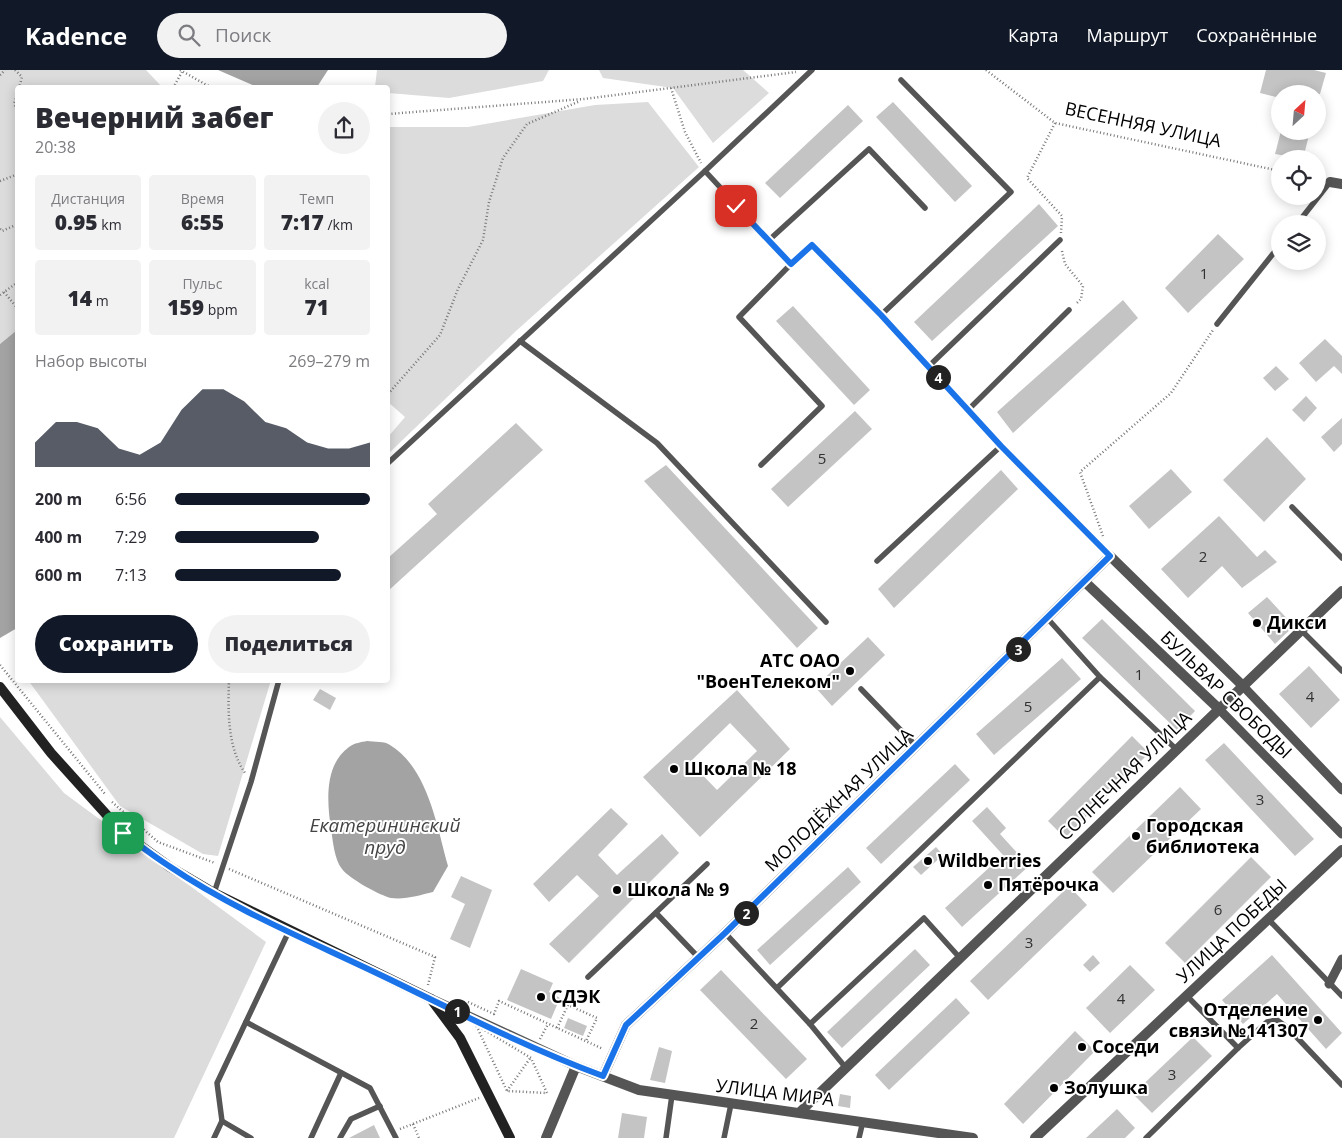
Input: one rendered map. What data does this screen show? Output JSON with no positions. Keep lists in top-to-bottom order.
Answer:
{
  "streets": {
    "street": [
      "БУЛЬВАР СВОБОДЫ",
      "СОЛНЕЧНАЯ УЛИЦА",
      "МОЛОДЁЖНАЯ УЛИЦА",
      "УЛИЦА ПОБЕДЫ",
      "УЛИЦА МИРА"
    ],
    "path": ["ВЕСЕННЯЯ УЛИЦА"]
  },
  "crossings": [
    ["БУЛЬВАР СВОБОДЫ", "СОЛНЕЧНАЯ УЛИЦА"],
    ["БУЛЬВАР СВОБОДЫ", "МОЛОДЁЖНАЯ УЛИЦА"],
    ["СОЛНЕЧНАЯ УЛИЦА", "УЛИЦА МИРА"],
    ["МОЛОДЁЖНАЯ УЛИЦА", "УЛИЦА МИРА"]
  ],
  "water": ["Екатерининский пруд"],
  "places": [
    "Дикси",
    "АТС ОАО \"ВоенТелеком\"",
    "Школа № 18",
    "Городская библиотека",
    "Wildberries",
    "Пятёрочка",
    "Школа № 9",
    "СДЭК",
    "Отделение связи №141307",
    "Соседи",
    "Золушка"
  ],
  "house_numbers": [
    "1",
    "5",
    "2",
    "1",
    "4",
    "5",
    "3",
    "6",
    "3",
    "4",
    "2",
    "3"
  ],
  "north": "top right",
  "page": {
    "header": "Kadence",
    "search": "Поиск",
    "nav": ["Карта", "Маршрут", "Сохранённые"],
    "heading": ["Вечерний забег", "20:38"],
    "stats": [
      ["Дистанция", "0.95 km"],
      ["Время", "6:55"],
      ["Темп", "7:17 /km"],
      ["14 m"],
      ["Пульс", "159 bpm"],
      ["kcal", "71"]
    ],
    "chart": ["Набор высоты", "269–279 m"],
    "pins": [
      "4",
      "3",
      "2",
      "1"
    ],
    "list": [
      {
        "name": "200 m",
        "note": "6:56"
      },
      {
        "name": "400 m",
        "note": "7:29"
      },
      {
        "name": "600 m",
        "note": "7:13"
      }
    ],
    "buttons": ["Сохранить", "Поделиться"]
  }
}
